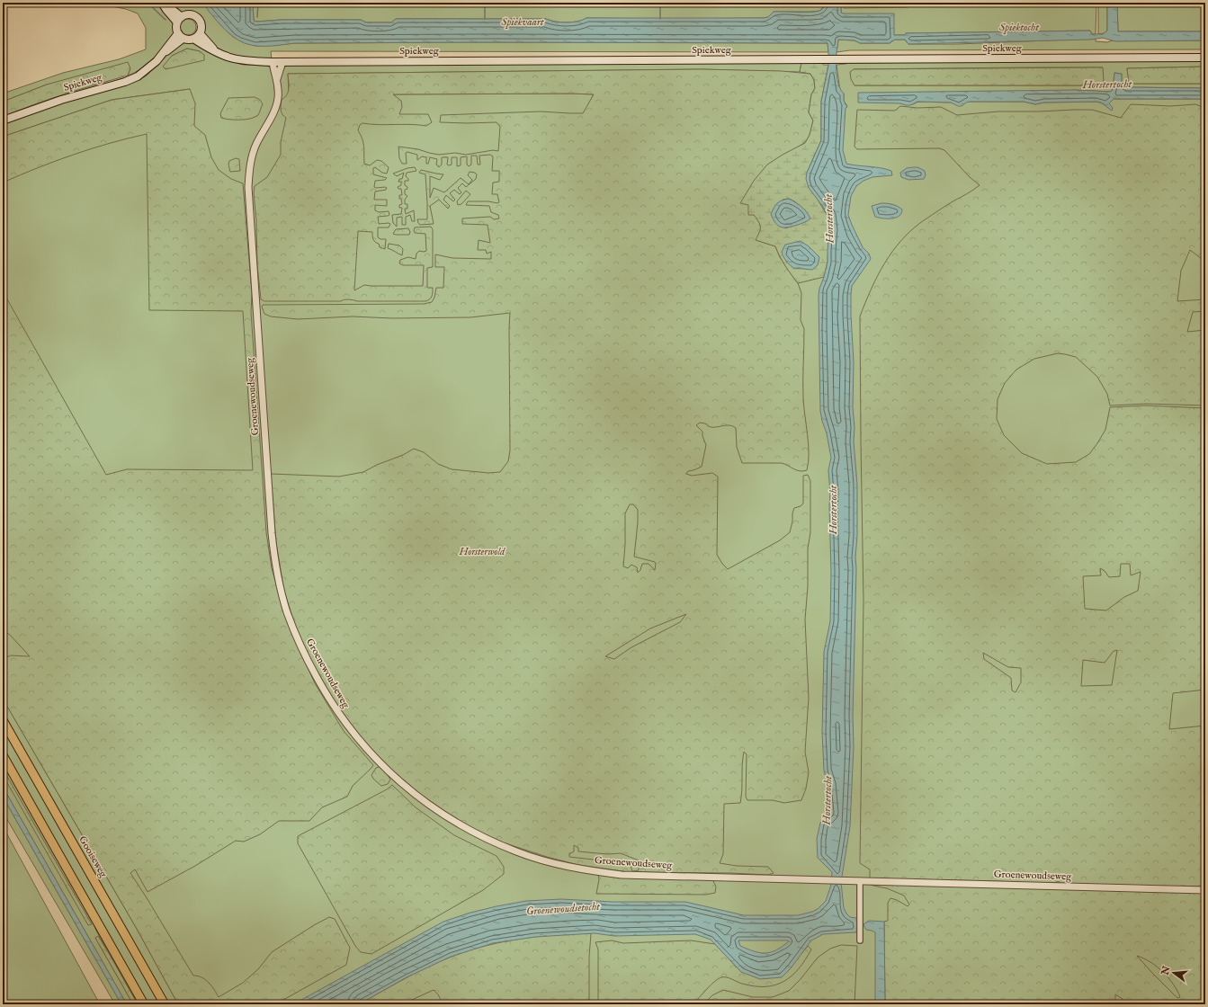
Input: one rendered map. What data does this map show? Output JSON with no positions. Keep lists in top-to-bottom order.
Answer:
{
  "streets": {
    "highway": ["Gooiseweg"],
    "main road": ["Spiekweg"],
    "street": ["Groenewoudseweg"]
  },
  "crossings": [
    ["Spiekweg", "Groenewoudseweg"]
  ],
  "water": [
    "Spiekvaart",
    "Spiektocht",
    "Horstertocht",
    "Groenewoudsetocht"
  ],
  "parks": ["Horsterwold"],
  "north": "left"
}
